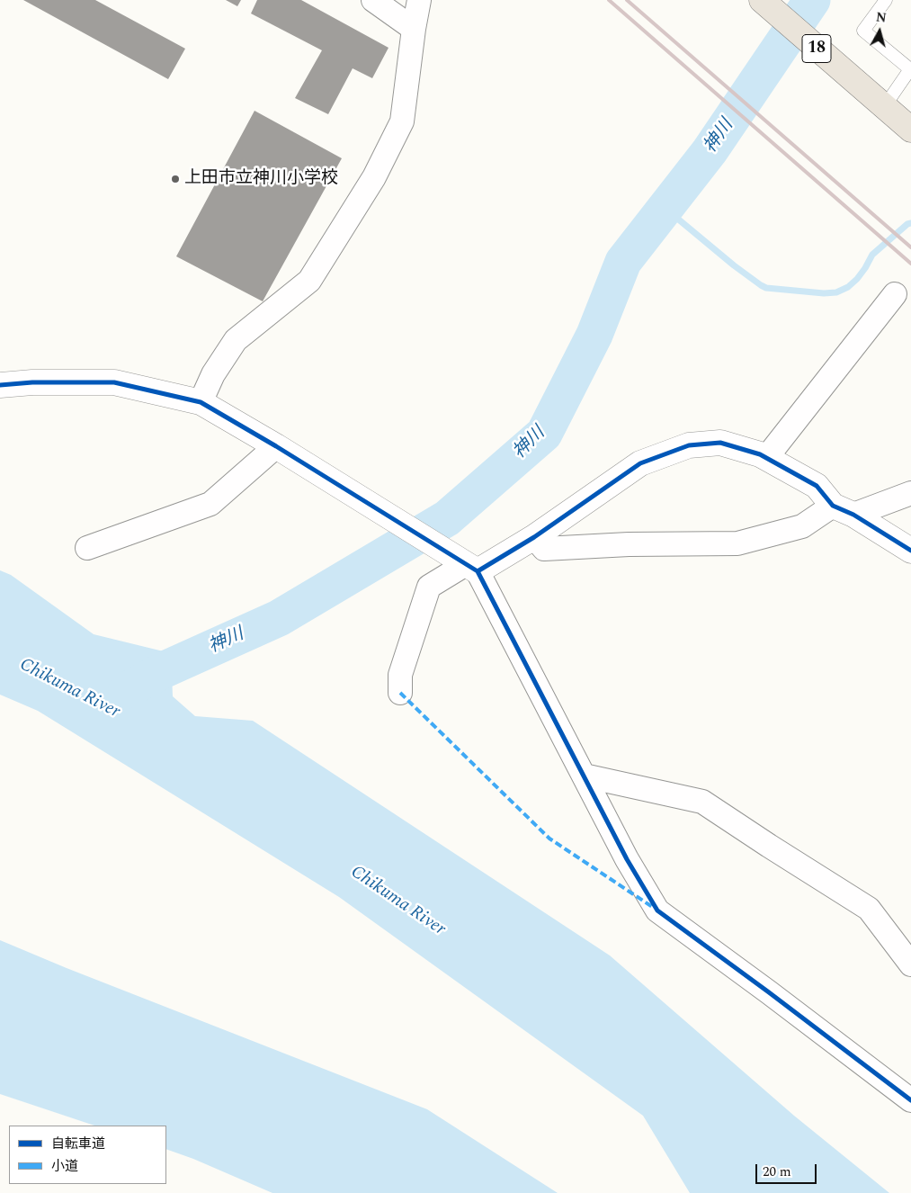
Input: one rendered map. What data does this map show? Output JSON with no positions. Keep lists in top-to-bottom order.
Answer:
{
  "streets": {
    "highway": ["18"]
  },
  "water": ["神川", "Chikuma River"],
  "places": ["上田市立神川小学校"],
  "legend": ["自転車道", "小道"],
  "scale_bar": "20 m",
  "north": "top"
}
